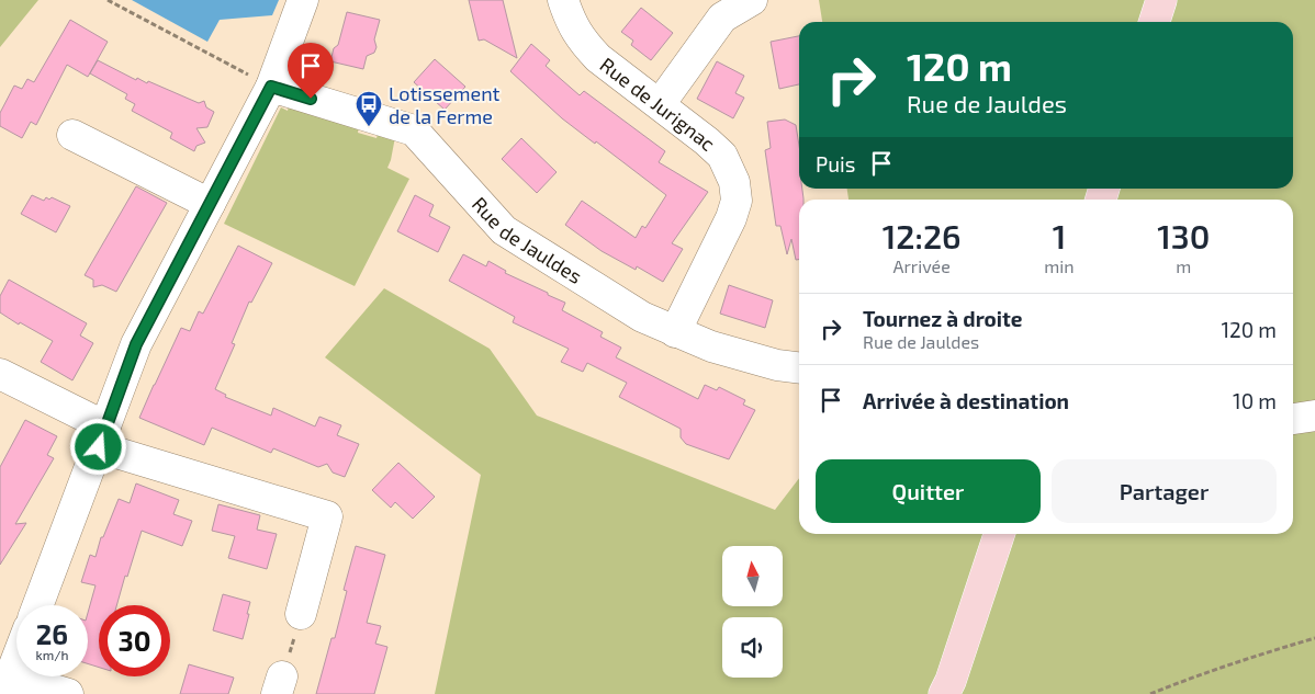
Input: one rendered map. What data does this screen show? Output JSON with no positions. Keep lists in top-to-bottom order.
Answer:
{
  "streets": {
    "street": ["Rue de Jurignac", "Rue de Jauldes"]
  },
  "crossings": [
    ["Rue de Jurignac", "Rue de Jauldes"]
  ],
  "places": {
    "bus stop": ["Lotissement de la Ferme"]
  },
  "north": "top",
  "page": {
    "turn": ["120 m", "Rue de Jauldes"],
    "then": "Puis",
    "eta": [
      "12:26",
      "Arrivée",
      "1",
      "min",
      "130",
      "m"
    ],
    "list": [
      {
        "name": "Tournez à droite",
        "note": "Rue de Jauldes",
        "value": "120 m"
      },
      {
        "name": "Arrivée à destination",
        "value": "10 m"
      }
    ],
    "buttons": ["Quitter", "Partager"],
    "speed": "26 km/h",
    "limit": "30"
  }
}
